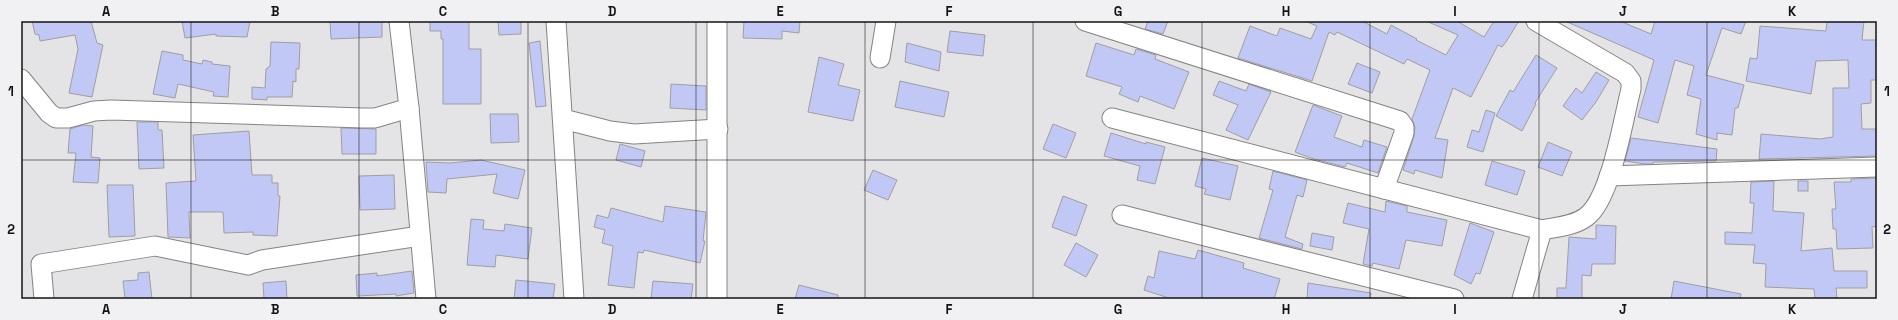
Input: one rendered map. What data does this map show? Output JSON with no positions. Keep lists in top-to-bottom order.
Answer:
{
  "grid": {
    "columns": [
      "A",
      "B",
      "C",
      "D",
      "E",
      "F",
      "G",
      "H",
      "I",
      "J",
      "K"
    ],
    "rows": ["1", "2"]
  }
}
